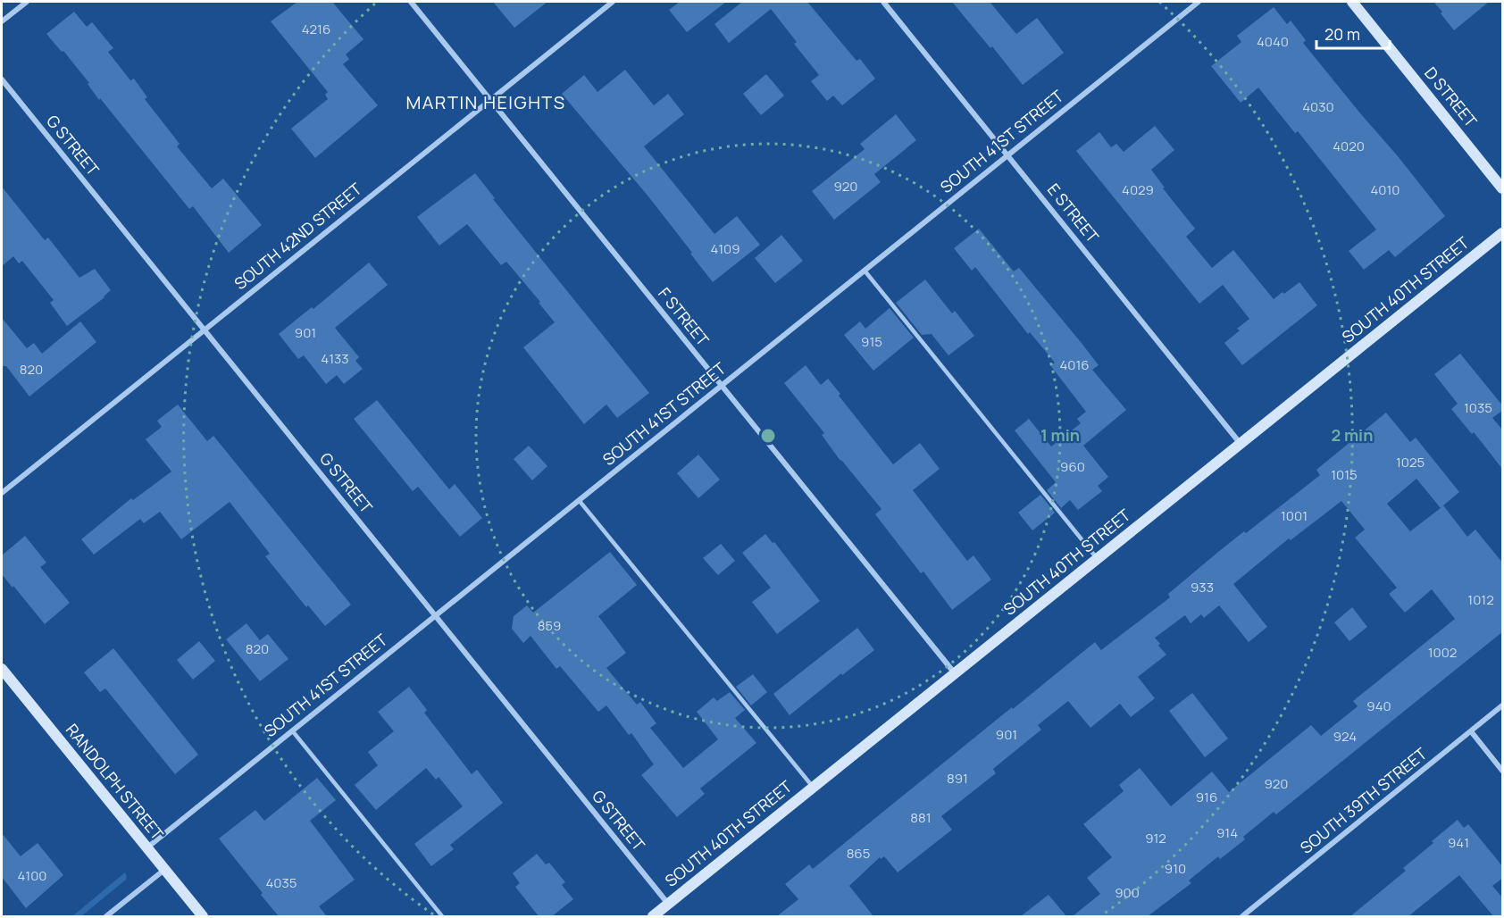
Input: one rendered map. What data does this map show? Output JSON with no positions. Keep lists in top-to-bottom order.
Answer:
{
  "streets": {
    "main road": ["D STREET", "SOUTH 40TH STREET", "RANDOLPH STREET"],
    "street": [
      "SOUTH 41ST STREET",
      "G STREET",
      "E STREET",
      "SOUTH 42ND STREET",
      "F STREET",
      "SOUTH 39TH STREET"
    ]
  },
  "crossings": [
    ["SOUTH 41ST STREET", "G STREET"],
    ["SOUTH 41ST STREET", "E STREET"],
    ["SOUTH 41ST STREET", "F STREET"],
    ["SOUTH 41ST STREET", "RANDOLPH STREET"],
    ["G STREET", "SOUTH 42ND STREET"],
    ["G STREET", "SOUTH 40TH STREET"],
    ["E STREET", "SOUTH 40TH STREET"],
    ["SOUTH 42ND STREET", "F STREET"],
    ["SOUTH 40TH STREET", "F STREET"]
  ],
  "districts": ["MARTIN HEIGHTS"],
  "house_numbers": [
    "4216",
    "4040",
    "4030",
    "4020",
    "920",
    "4029",
    "4010",
    "4109",
    "901",
    "915",
    "4133",
    "4016",
    "820",
    "1035",
    "1025",
    "960",
    "1015",
    "1001",
    "933",
    "1012",
    "859",
    "820",
    "1002",
    "940",
    "901",
    "924",
    "891",
    "920",
    "916",
    "881",
    "914",
    "912",
    "941",
    "865",
    "910",
    "4100",
    "4035",
    "900"
  ],
  "scale_bar": "20 m",
  "rings": ["1 min", "2 min"]
}
